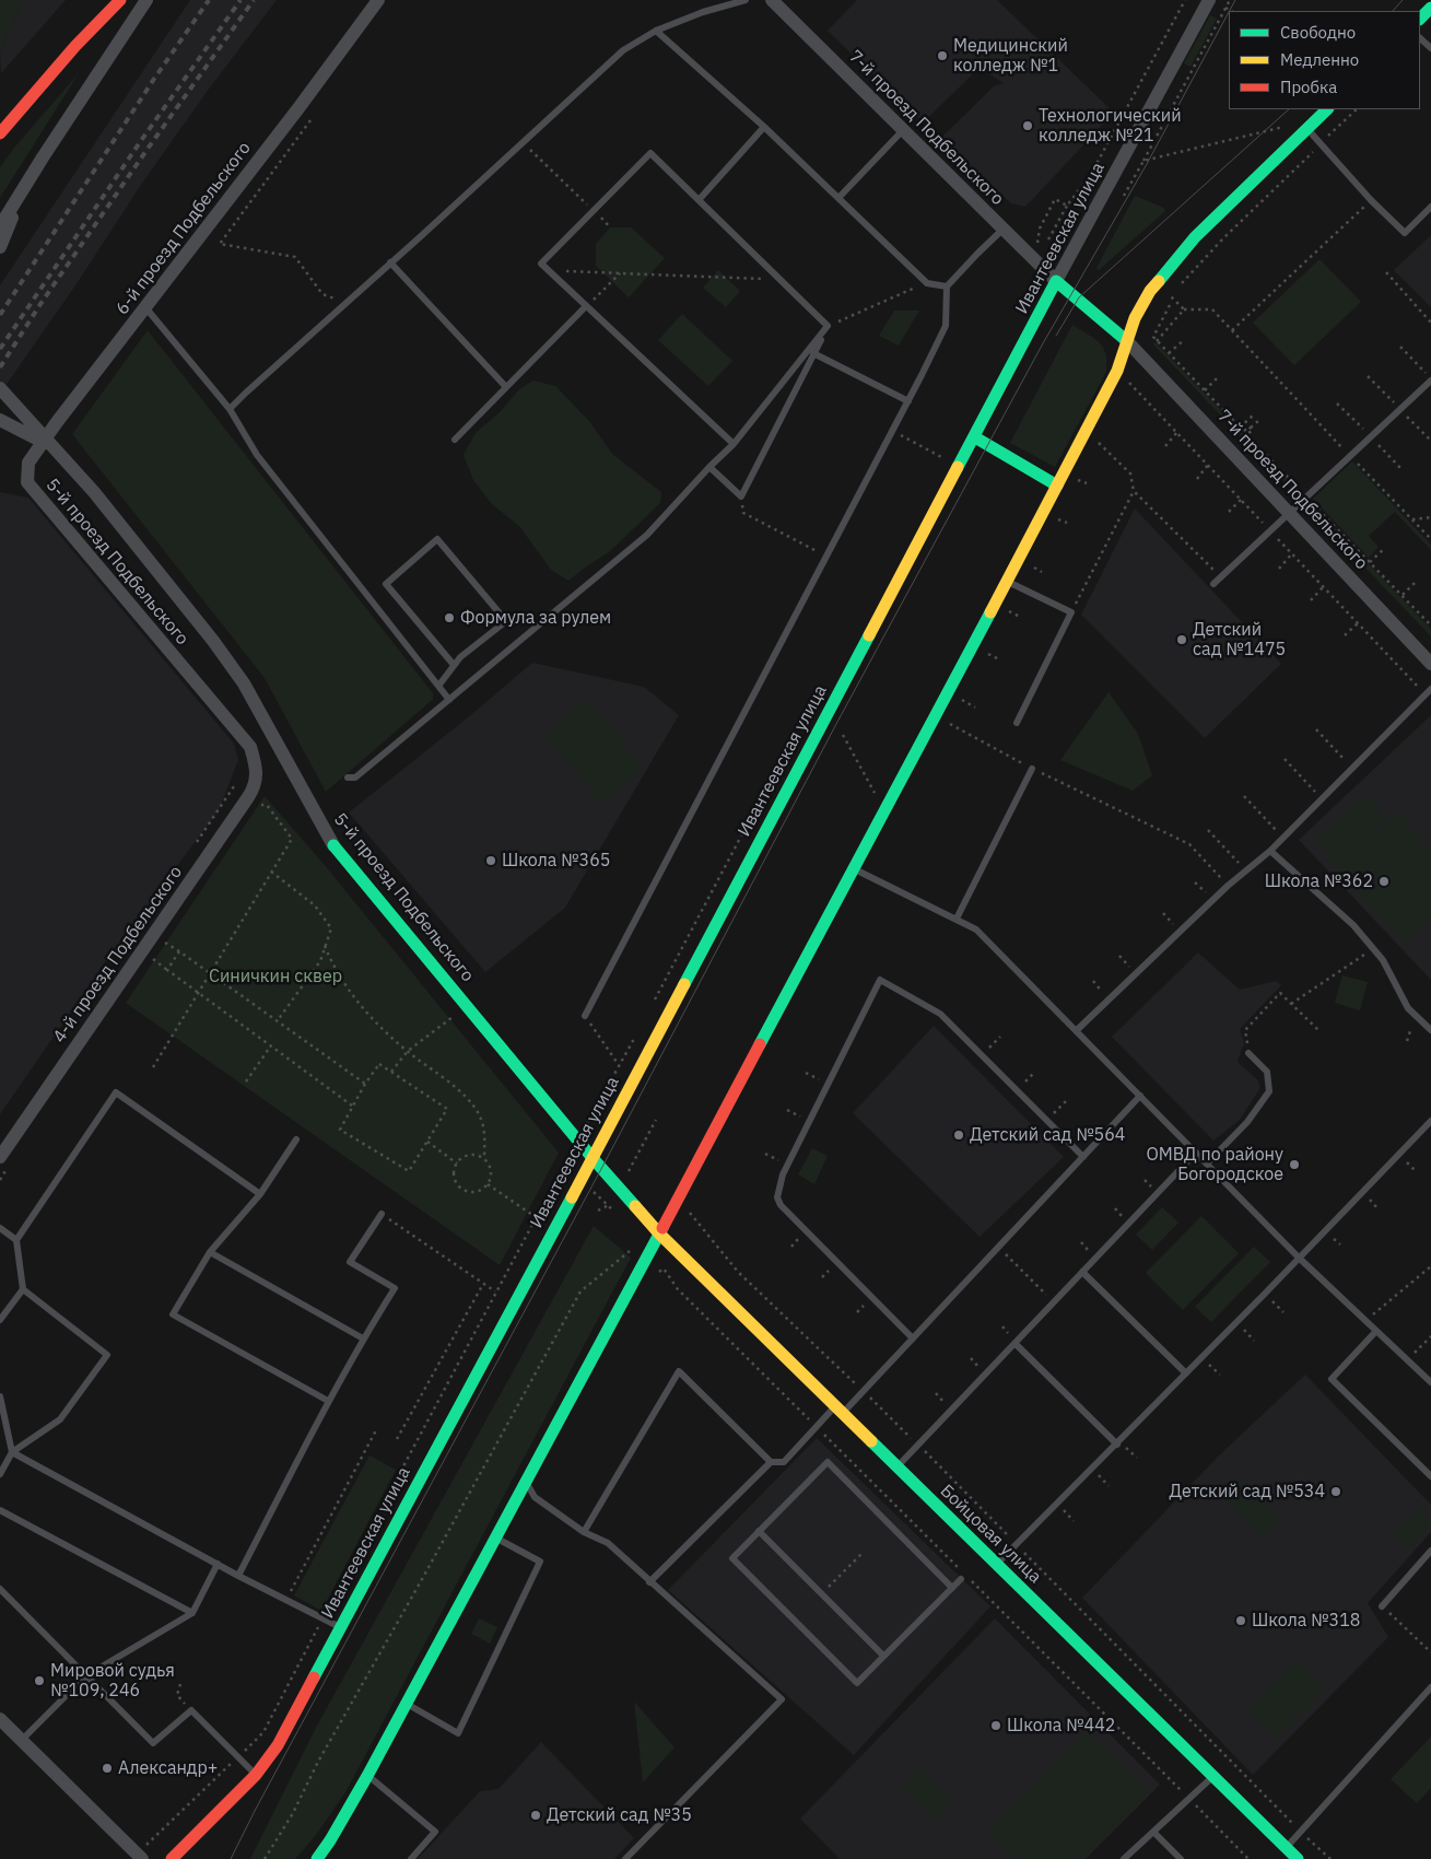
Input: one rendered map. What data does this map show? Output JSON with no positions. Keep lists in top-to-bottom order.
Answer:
{
  "streets": {
    "street": [
      "7-й проезд Подбельского",
      "6-й проезд Подбельского",
      "Ивантеевская улица",
      "5-й проезд Подбельского",
      "4-й проезд Подбельского",
      "Бойцовая улица"
    ]
  },
  "crossings": [
    ["7-й проезд Подбельского", "Ивантеевская улица"],
    ["6-й проезд Подбельского", "5-й проезд Подбельского"],
    ["Ивантеевская улица", "5-й проезд Подбельского"],
    ["5-й проезд Подбельского", "4-й проезд Подбельского"],
    ["5-й проезд Подбельского", "Бойцовая улица"]
  ],
  "parks": ["Синичкин сквер"],
  "places": [
    "Медицинский колледж №1",
    "Технологический колледж №21",
    "Формула за рулем",
    "Детский сад №1475",
    "Школа №365",
    "Школа №362",
    "Детский сад №564",
    "ОМВД по району Богородское",
    "Детский сад №534",
    "Школа №318",
    "Мировой судья №109, 246",
    "Школа №442",
    "Александр+",
    "Детский сад №35"
  ],
  "legend": ["Свободно", "Медленно", "Пробка"]
}
